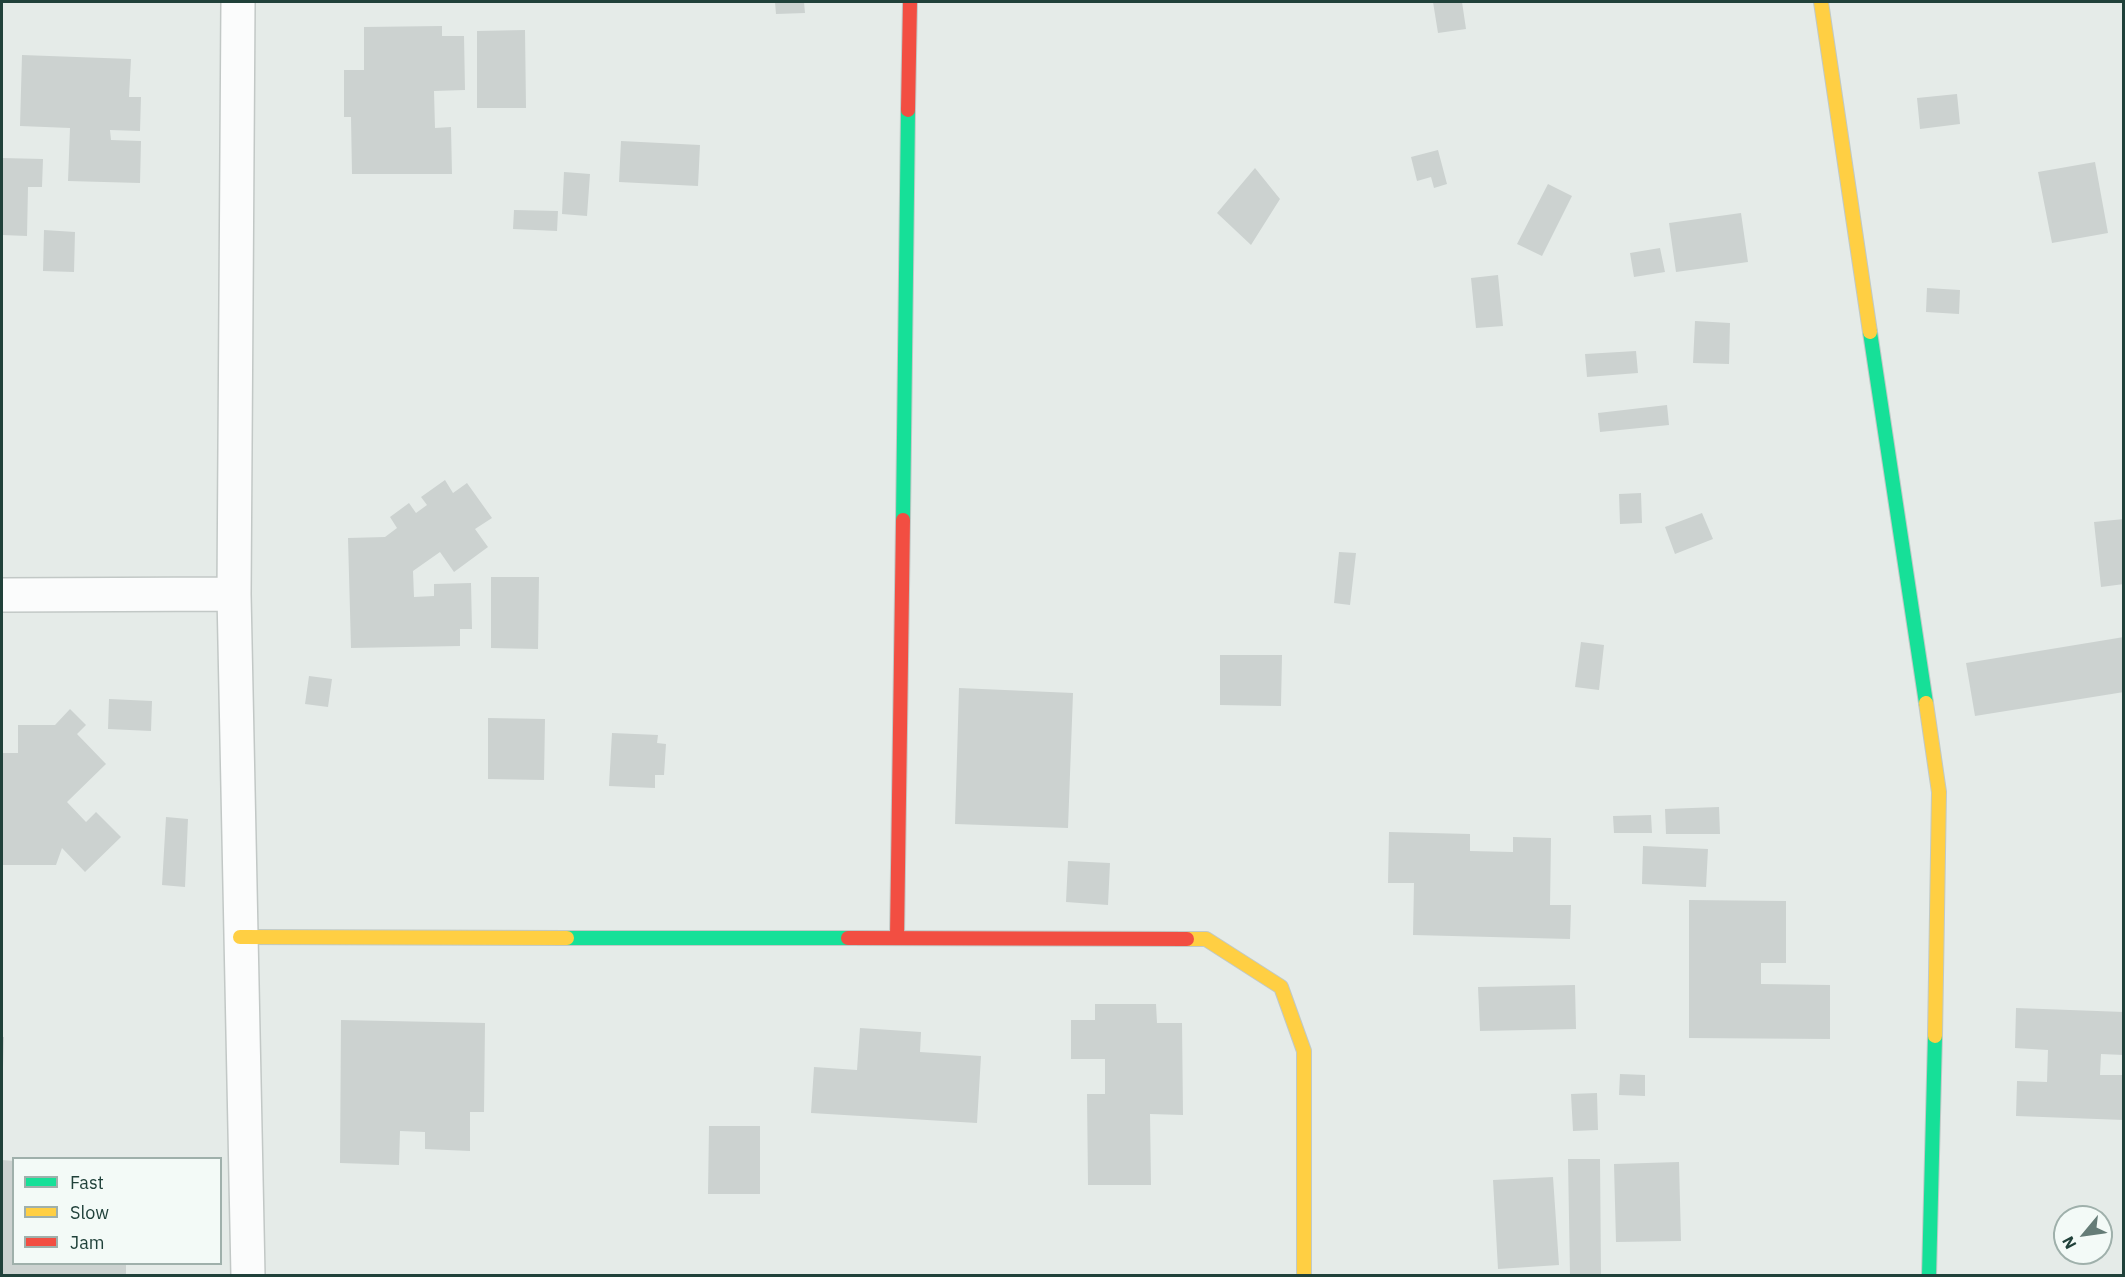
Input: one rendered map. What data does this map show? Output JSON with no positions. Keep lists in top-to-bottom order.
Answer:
{
  "legend": ["Fast", "Slow", "Jam"],
  "north": "bottom left"
}
